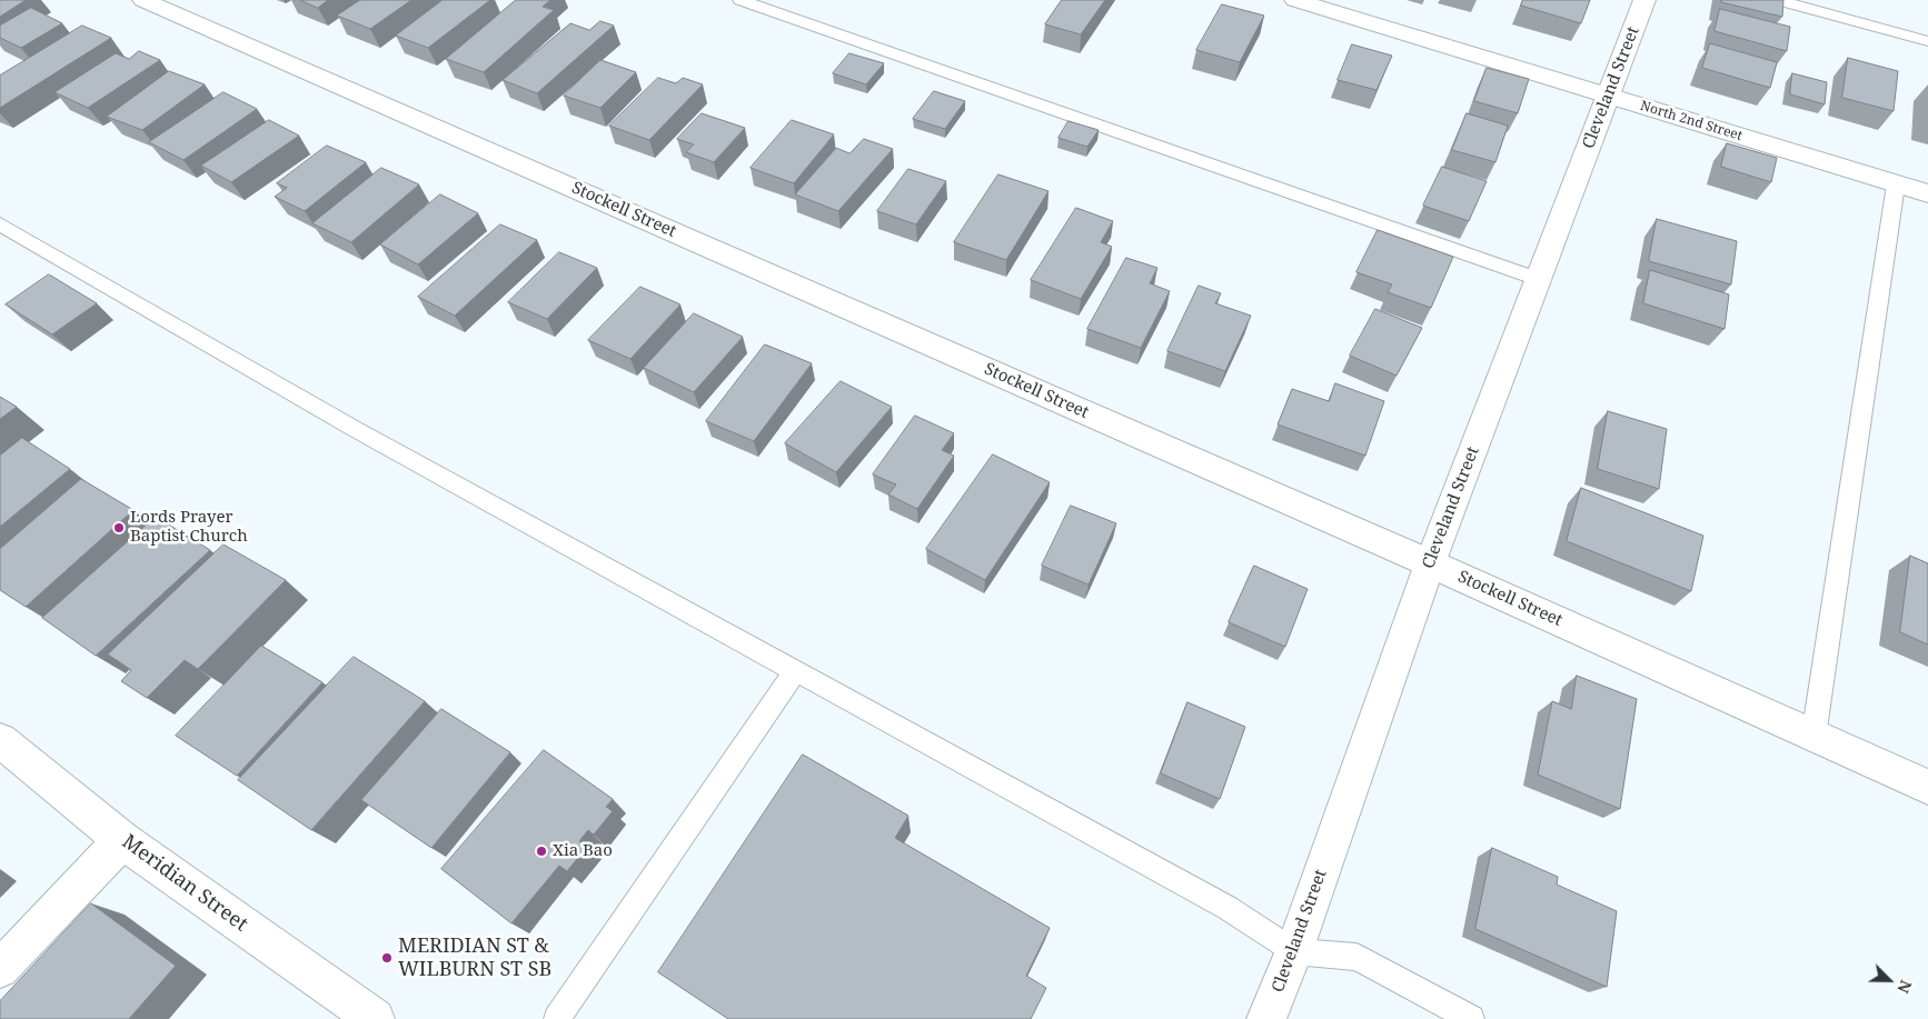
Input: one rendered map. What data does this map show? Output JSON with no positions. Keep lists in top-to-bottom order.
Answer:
{
  "streets": {
    "street": [
      "Cleveland Street",
      "North 2nd Street",
      "Stockell Street",
      "Meridian Street"
    ]
  },
  "crossings": [
    ["Cleveland Street", "North 2nd Street"],
    ["Cleveland Street", "Stockell Street"]
  ],
  "places": ["Lords Prayer Baptist Church", "Xia Bao", "MERIDIAN ST & WILBURN ST SB"],
  "north": "bottom right"
}
